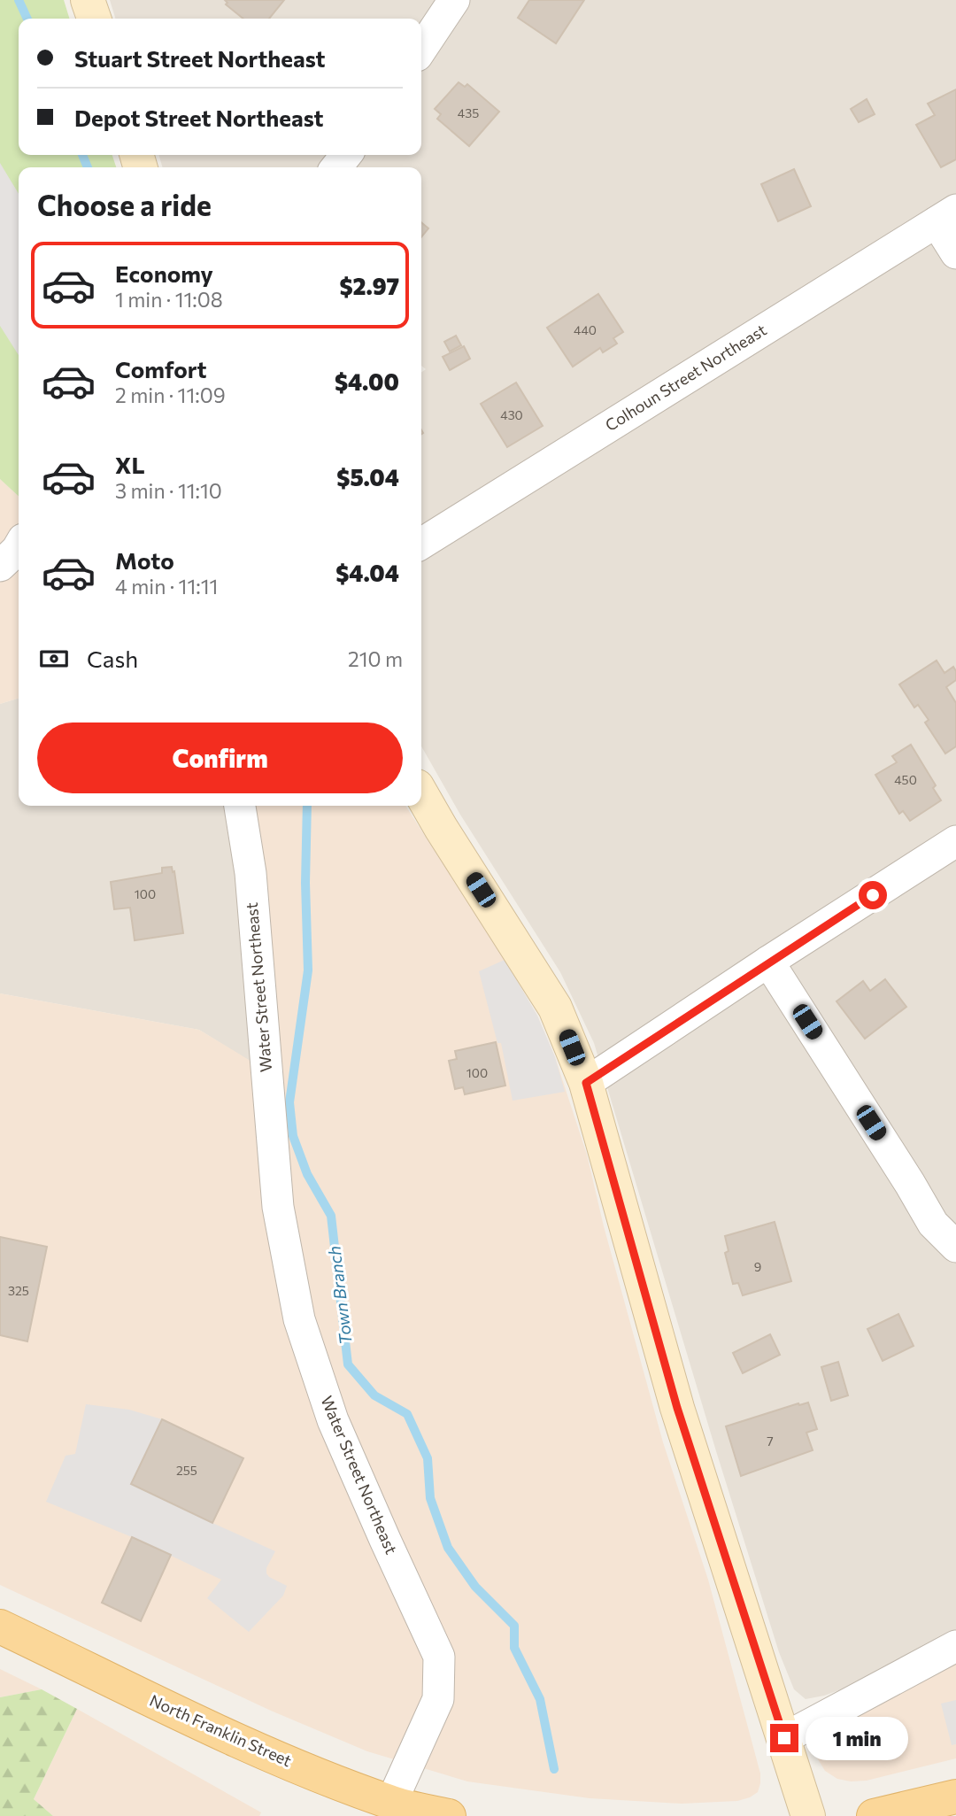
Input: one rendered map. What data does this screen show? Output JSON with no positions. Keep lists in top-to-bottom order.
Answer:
{
  "streets": {
    "main road": ["North Franklin Street"],
    "street": ["Colhoun Street Northeast", "Water Street Northeast"]
  },
  "crossings": [
    ["Water Street Northeast", "North Franklin Street"]
  ],
  "water": ["Town Branch"],
  "house_numbers": [
    "435",
    "440",
    "430",
    "450",
    "100",
    "100",
    "9",
    "325",
    "7",
    "255"
  ],
  "page": {
    "banner": ["Stuart Street Northeast", "Depot Street Northeast"],
    "heading": "Choose a ride",
    "list": [
      {
        "name": "Economy",
        "note": "1 min · 11:08",
        "value": "$2.97"
      },
      {
        "name": "Comfort",
        "note": "2 min · 11:09",
        "value": "$4.00"
      },
      {
        "name": "XL",
        "note": "3 min · 11:10",
        "value": "$5.04"
      },
      {
        "name": "Moto",
        "note": "4 min · 11:11",
        "value": "$4.04"
      }
    ],
    "pay": ["Cash", "210 m"],
    "buttons": "Confirm",
    "bubble": "1 min"
  }
}
